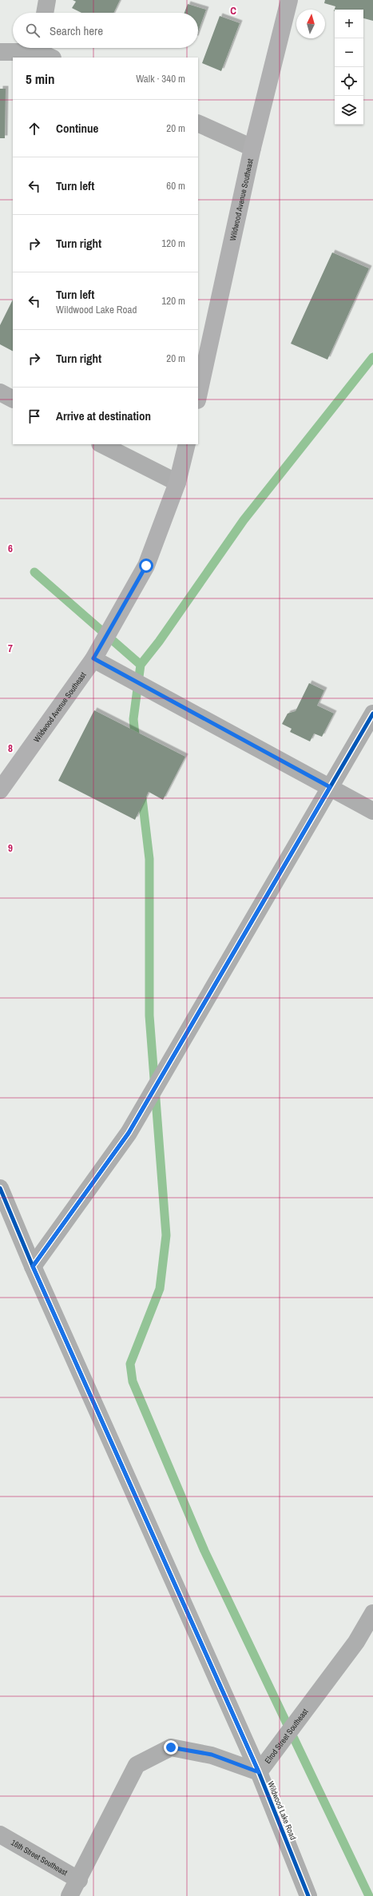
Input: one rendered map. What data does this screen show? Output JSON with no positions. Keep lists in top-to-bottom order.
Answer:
{
  "streets": {
    "main road": ["Wildwood Avenue Southeast"],
    "street": ["Elrod Street Southeast", "Wildwood Lake Road", "16th Street Southeast"]
  },
  "crossings": [
    ["Elrod Street Southeast", "Wildwood Lake Road"]
  ],
  "north": "top",
  "page": {
    "map_buttons": ["+", "−"],
    "search": "Search here",
    "heading": ["5 min", "Walk · 340 m"],
    "list": [
      ["Continue", "20 m"],
      ["Turn left", "60 m"],
      ["Turn right", "120 m"],
      ["Turn left", "Wildwood Lake Road", "120 m"],
      ["Turn right", "20 m"],
      "Arrive at destination"
    ]
  },
  "grid": {
    "columns": ["C"],
    "rows": [
      "6",
      "7",
      "8",
      "9"
    ]
  }
}
